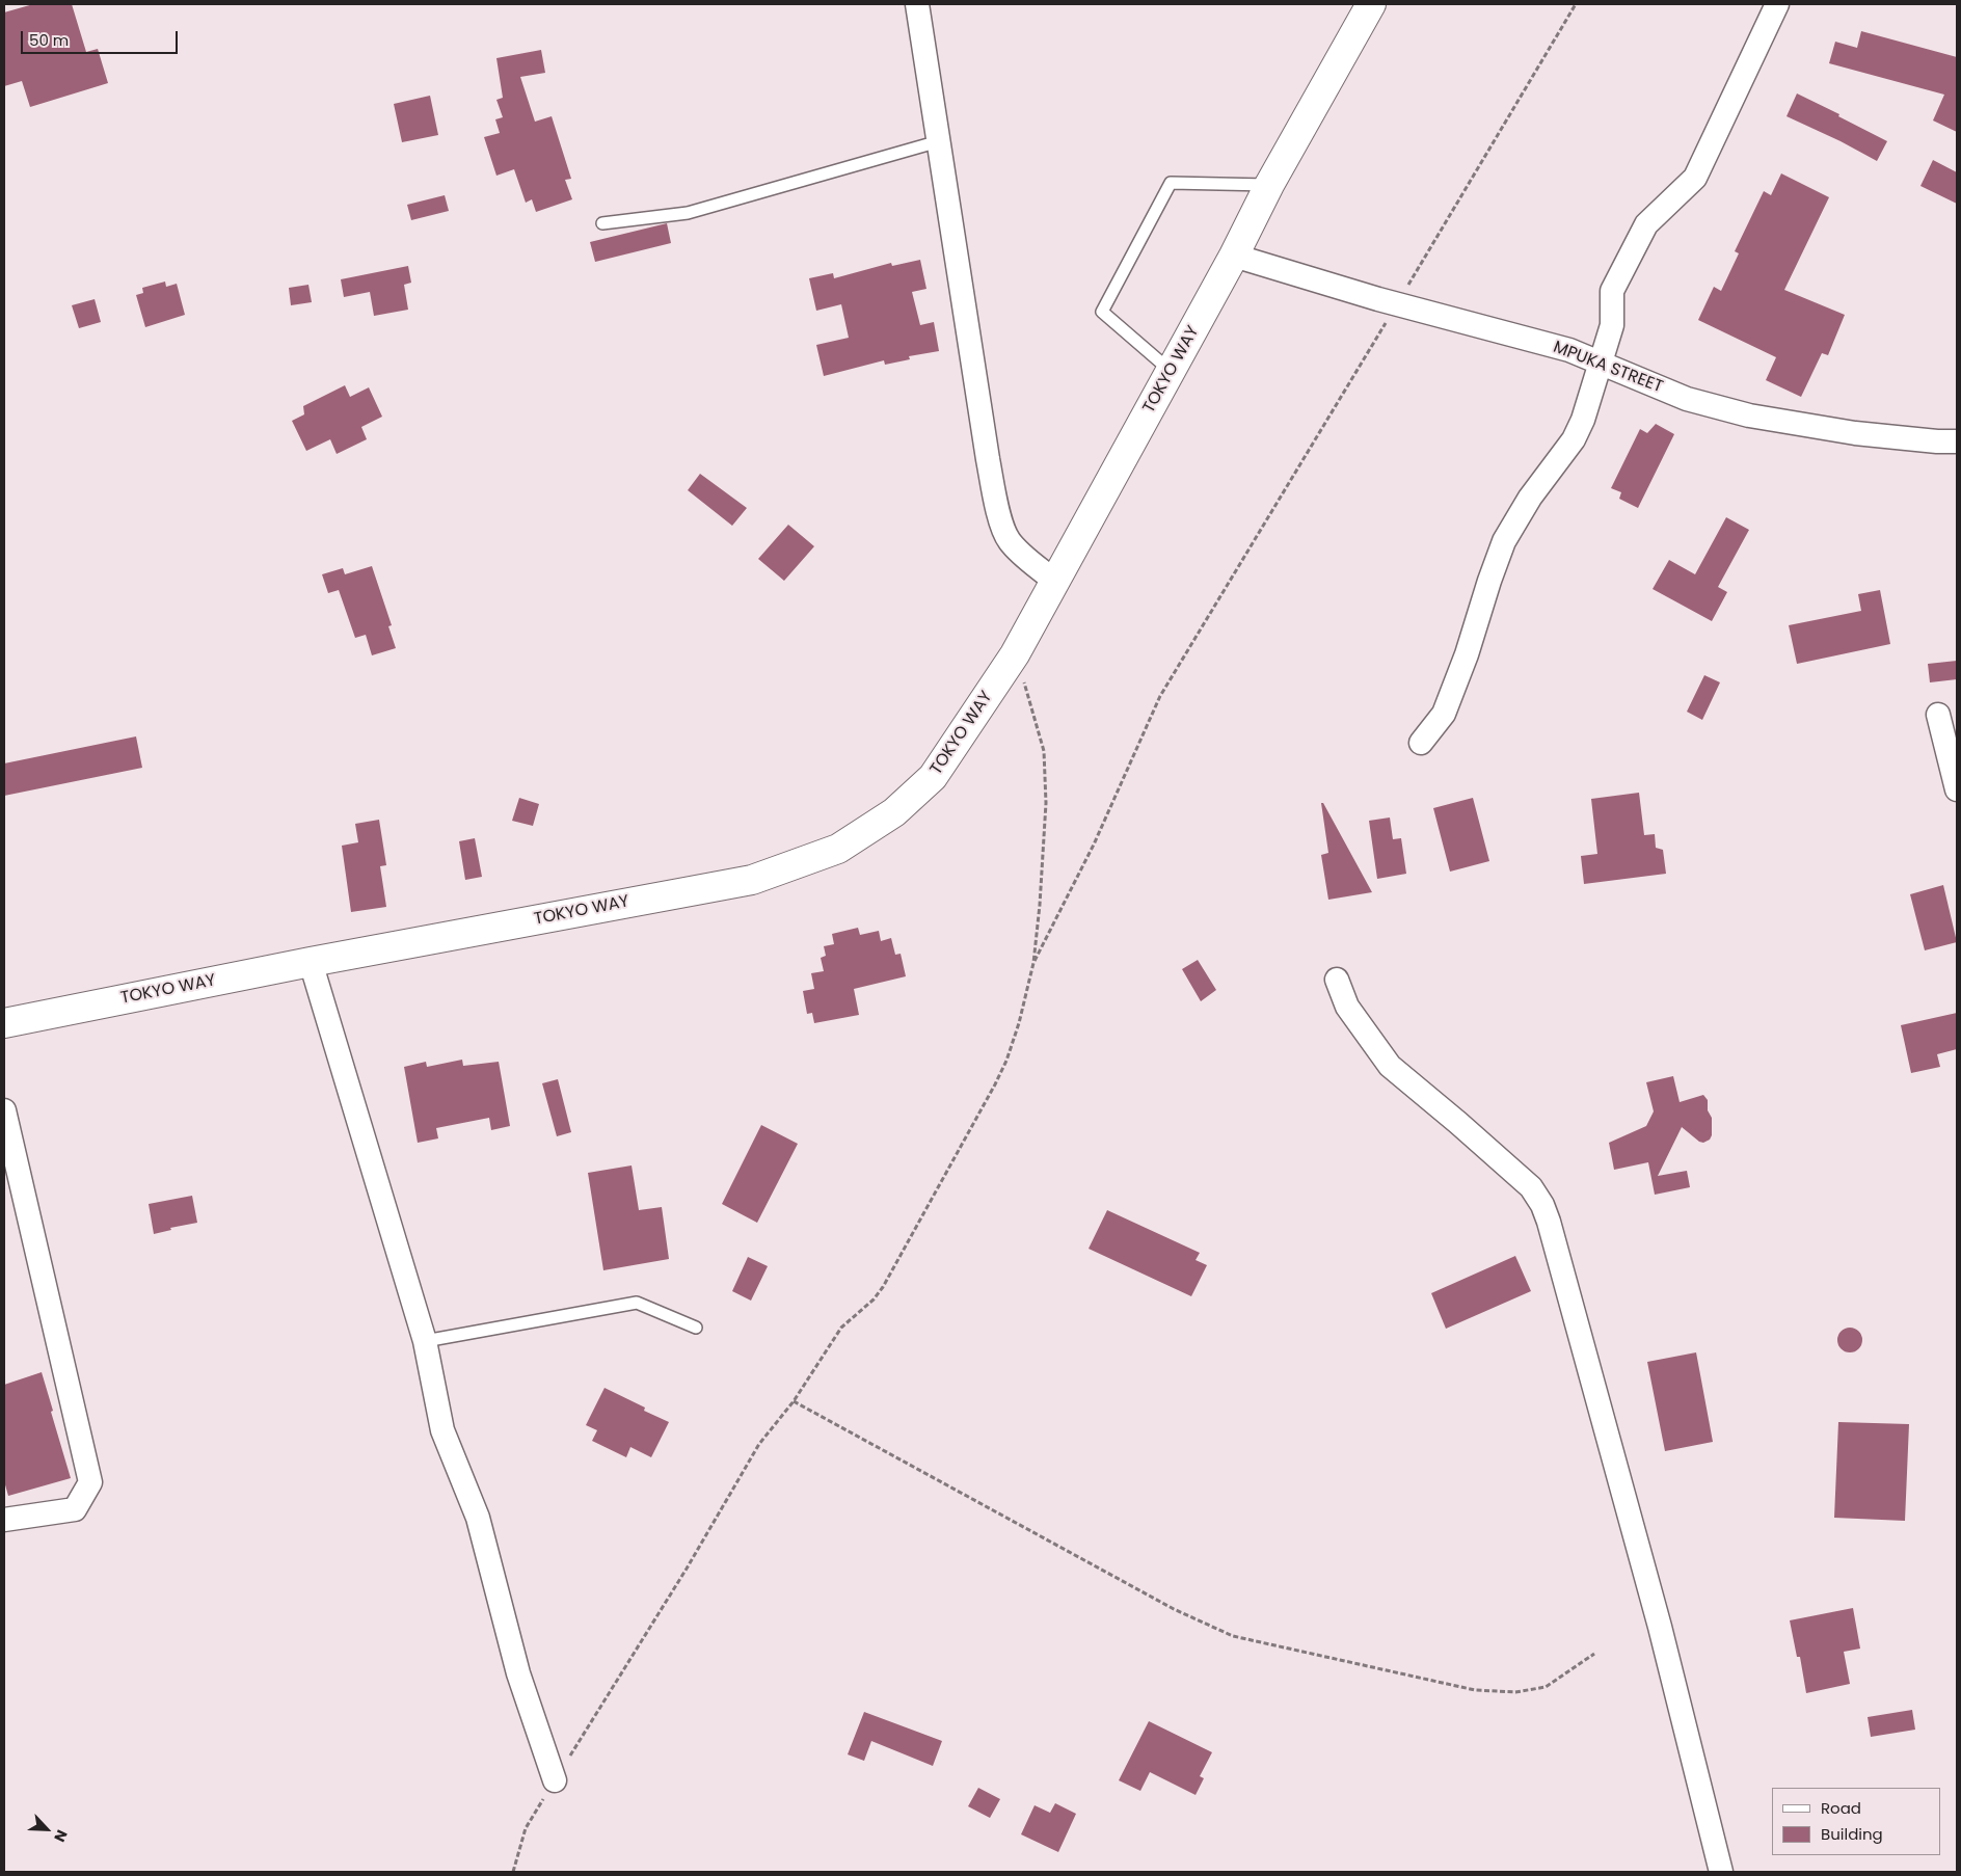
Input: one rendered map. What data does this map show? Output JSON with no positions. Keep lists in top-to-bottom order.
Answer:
{
  "streets": {
    "street": ["MPUKA STREET", "TOKYO WAY"]
  },
  "crossings": [
    ["MPUKA STREET", "TOKYO WAY"]
  ],
  "legend": ["Road", "Building"],
  "scale_bar": "50 m",
  "north": "bottom right"
}
